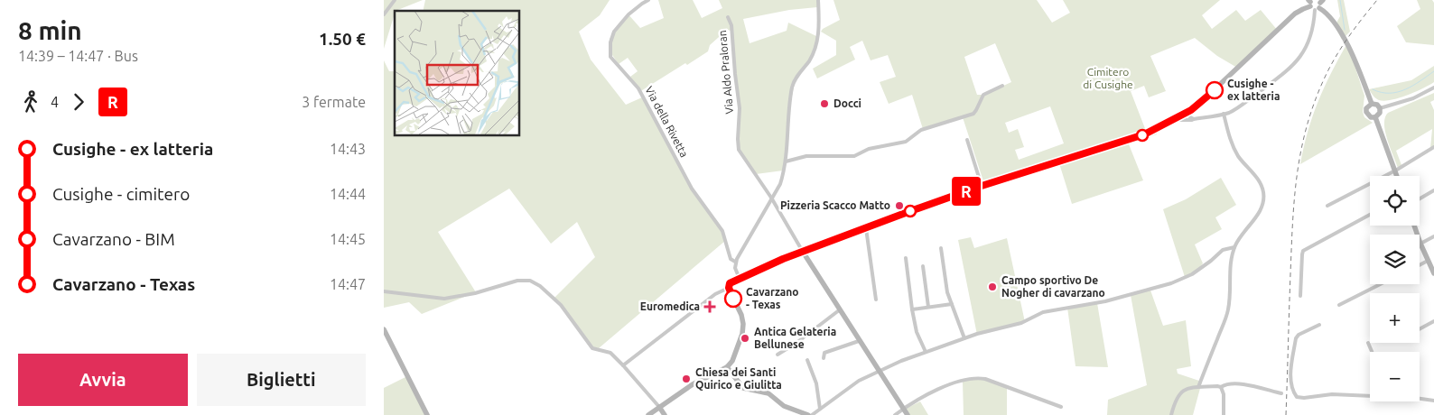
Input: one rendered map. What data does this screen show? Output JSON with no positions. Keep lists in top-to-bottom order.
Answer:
{
  "streets": {
    "street": ["Via Aldo Praloran", "Via della Rivetta"]
  },
  "parks": ["Cimitero di Cusighe"],
  "places": {
    "other": [
      "Cusighe - ex latteria",
      "Docci",
      "Pizzeria Scacco Matto",
      "Campo sportivo De Nogher di cavarzano",
      "Cavarzano - Texas",
      "Antica Gelateria Bellunese",
      "Chiesa dei Santi Quirico e Giulitta"
    ],
    "health": ["Euromedica"]
  },
  "lines": ["bus line R"],
  "page": {
    "heading": ["8 min", "14:39 – 14:47 · Bus", "1.50 €"],
    "on_map": "R",
    "legs": ["4", "R", "3 fermate"],
    "list": [
      {
        "name": "Cusighe - ex latteria",
        "value": "14:43"
      },
      {
        "name": "Cusighe - cimitero",
        "value": "14:44"
      },
      {
        "name": "Cavarzano - BIM",
        "value": "14:45"
      },
      {
        "name": "Cavarzano - Texas",
        "value": "14:47"
      }
    ],
    "map_buttons": ["+", "−"],
    "buttons": ["Avvia", "Biglietti"]
  }
}
